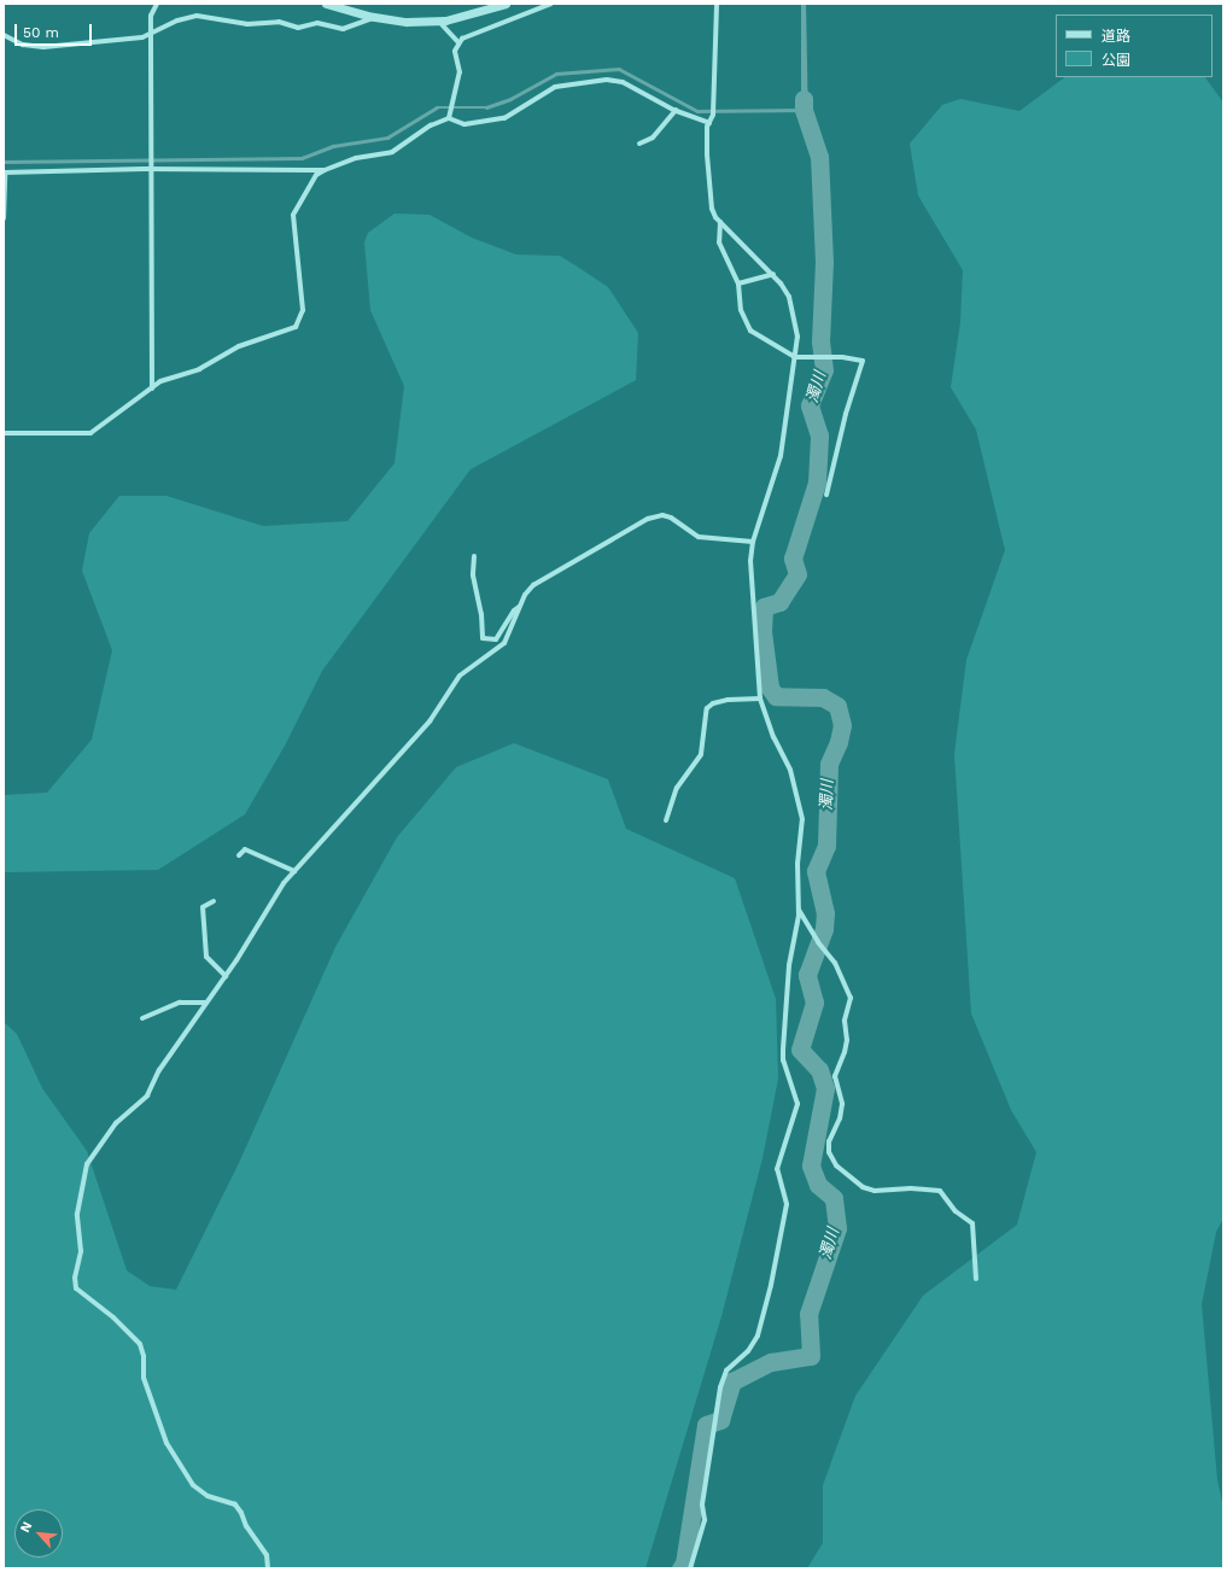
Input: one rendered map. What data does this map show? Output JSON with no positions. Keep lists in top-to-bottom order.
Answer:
{
  "water": ["濁川"],
  "legend": ["道路", "公園"],
  "scale_bar": "50 m",
  "north": "top left"
}
